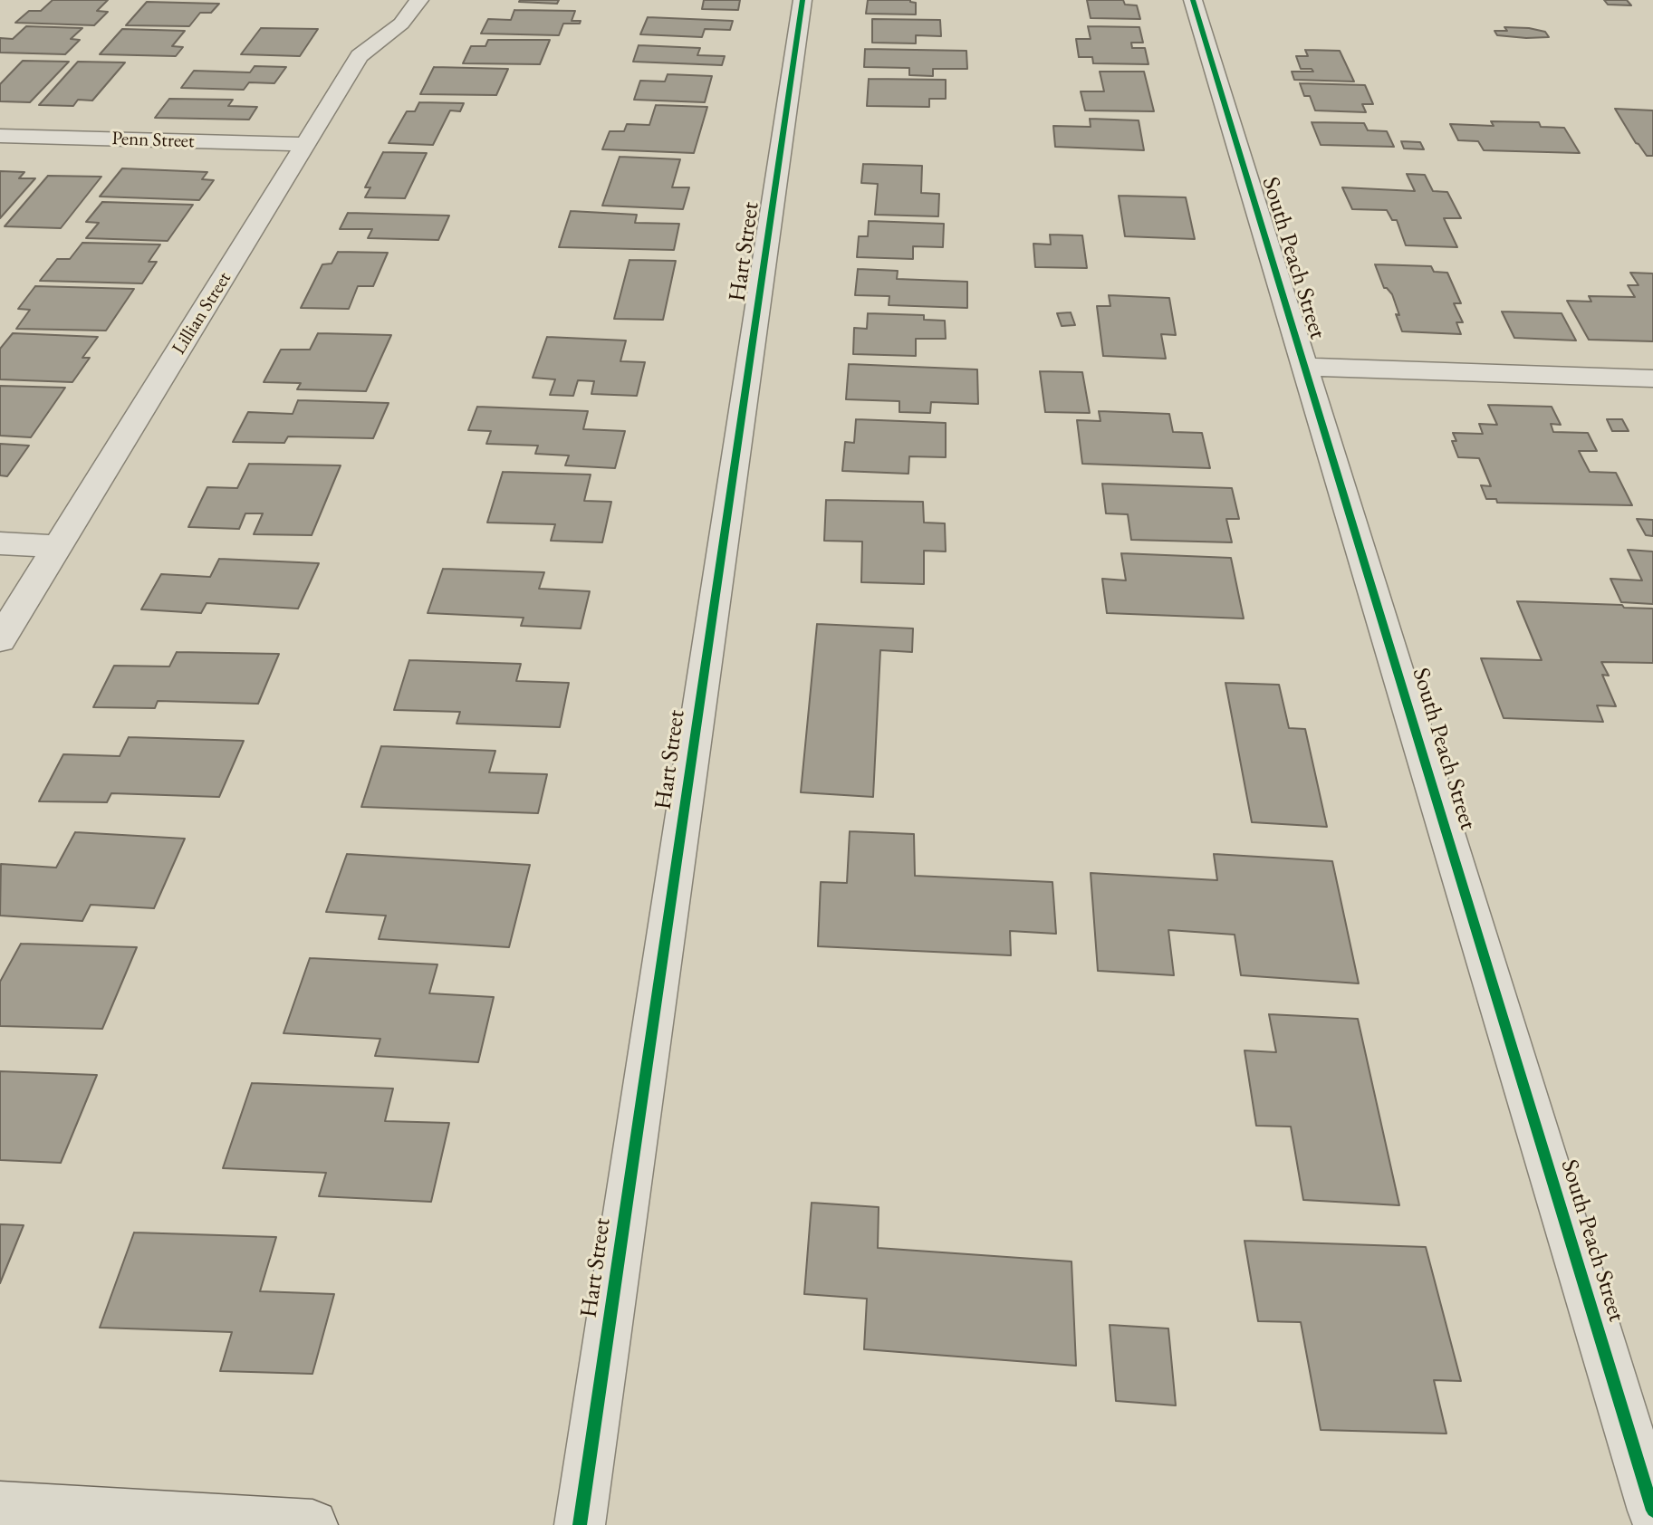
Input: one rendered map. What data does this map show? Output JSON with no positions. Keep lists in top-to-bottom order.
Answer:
{
  "streets": {
    "street": [
      "Penn Street",
      "Hart Street",
      "South Peach Street",
      "Lillian Street"
    ]
  },
  "crossings": [
    ["Penn Street", "Lillian Street"]
  ]
}
